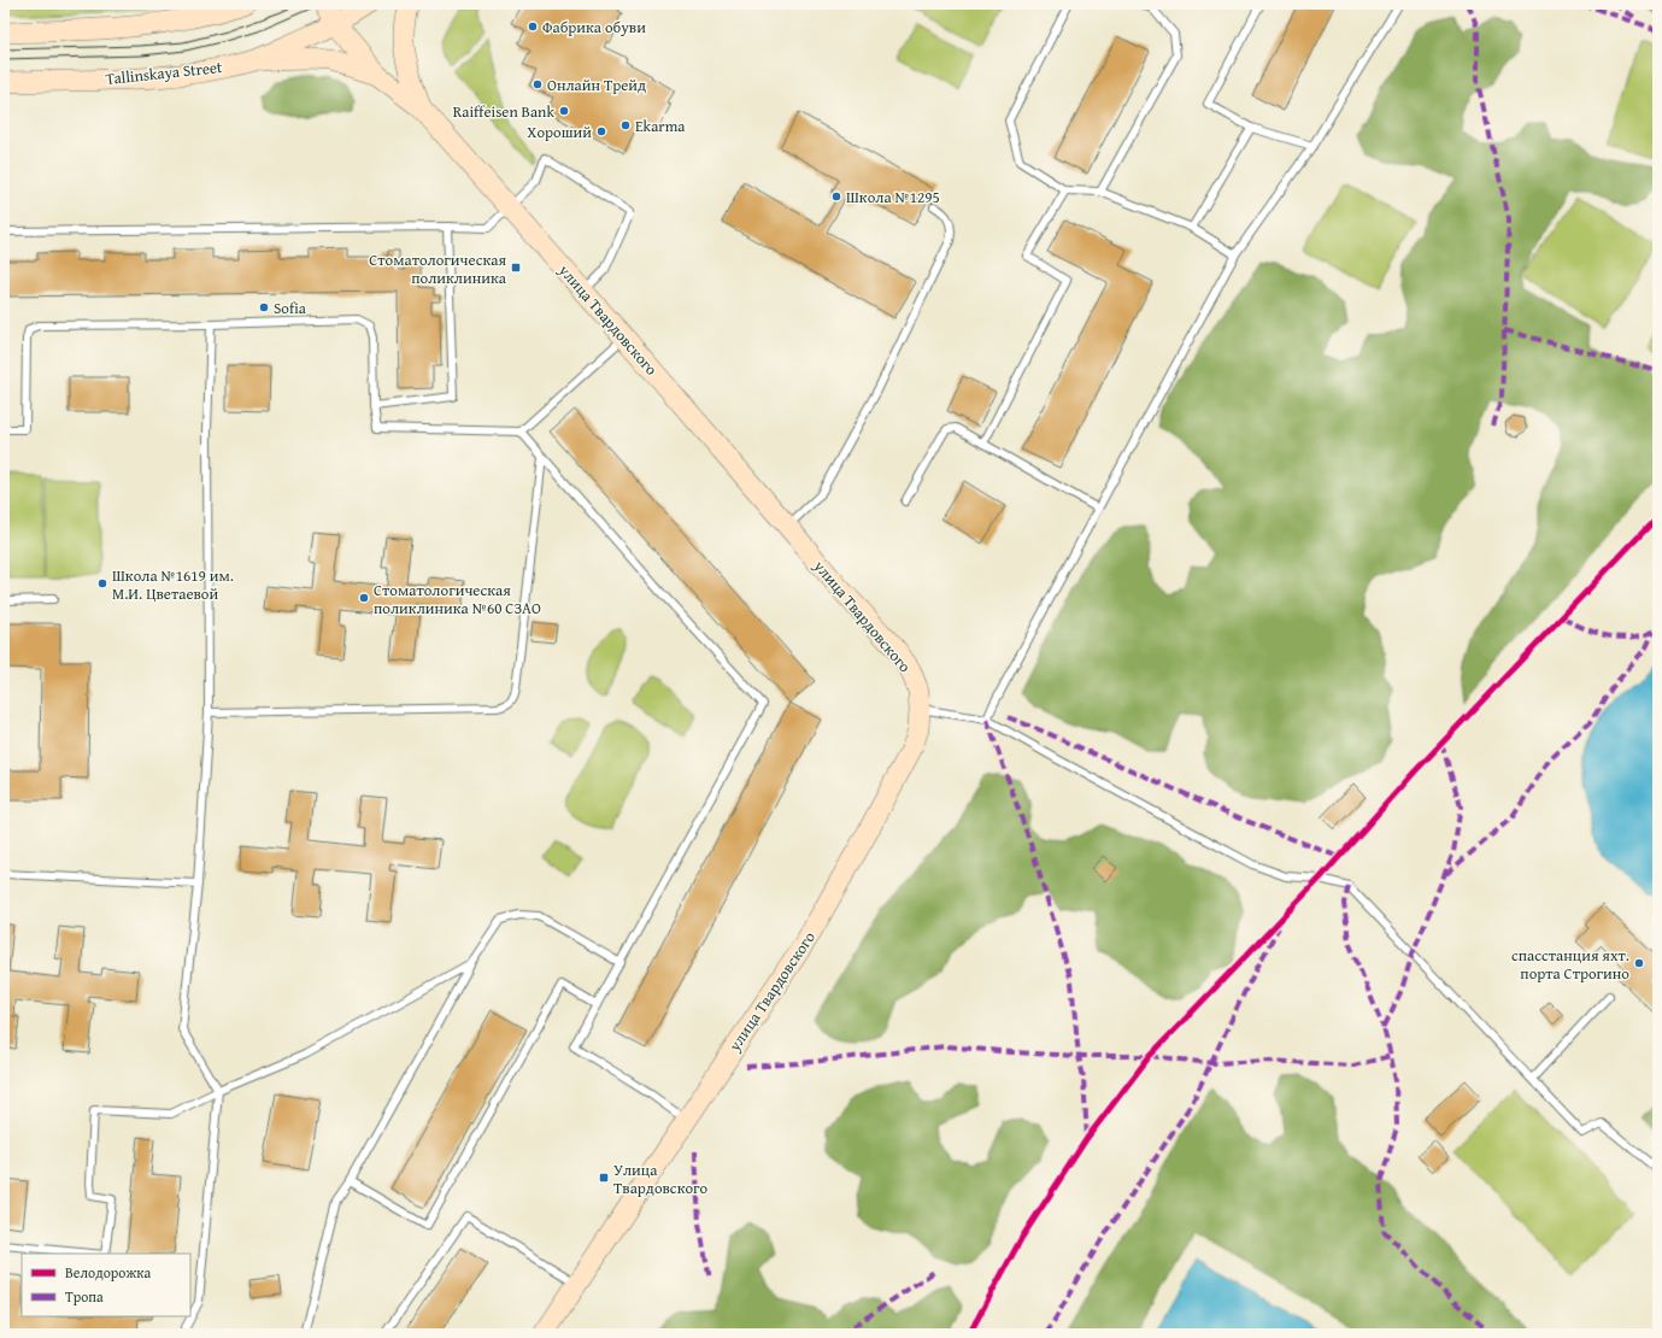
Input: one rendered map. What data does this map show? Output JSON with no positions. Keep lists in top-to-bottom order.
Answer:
{
  "streets": {
    "main road": ["Tallinskaya Street", "улица Твардовского"]
  },
  "crossings": [
    ["Tallinskaya Street", "улица Твардовского"]
  ],
  "places": {
    "other": [
      "Фабрика обуви",
      "Онлайн Трейд",
      "Raiffeisen Bank",
      "Ekarma",
      "Хороший",
      "Школа №1295",
      "Sofia",
      "Школа №1619 им. М.И. Цветаевой",
      "Стоматологическая поликлиника №60 СЗАО",
      "спасстанция яхт. порта Строгино"
    ],
    "transit": ["Стоматологическая поликлиника", "Улица Твардовского"]
  },
  "legend": ["Велодорожка", "Тропа"]
}
